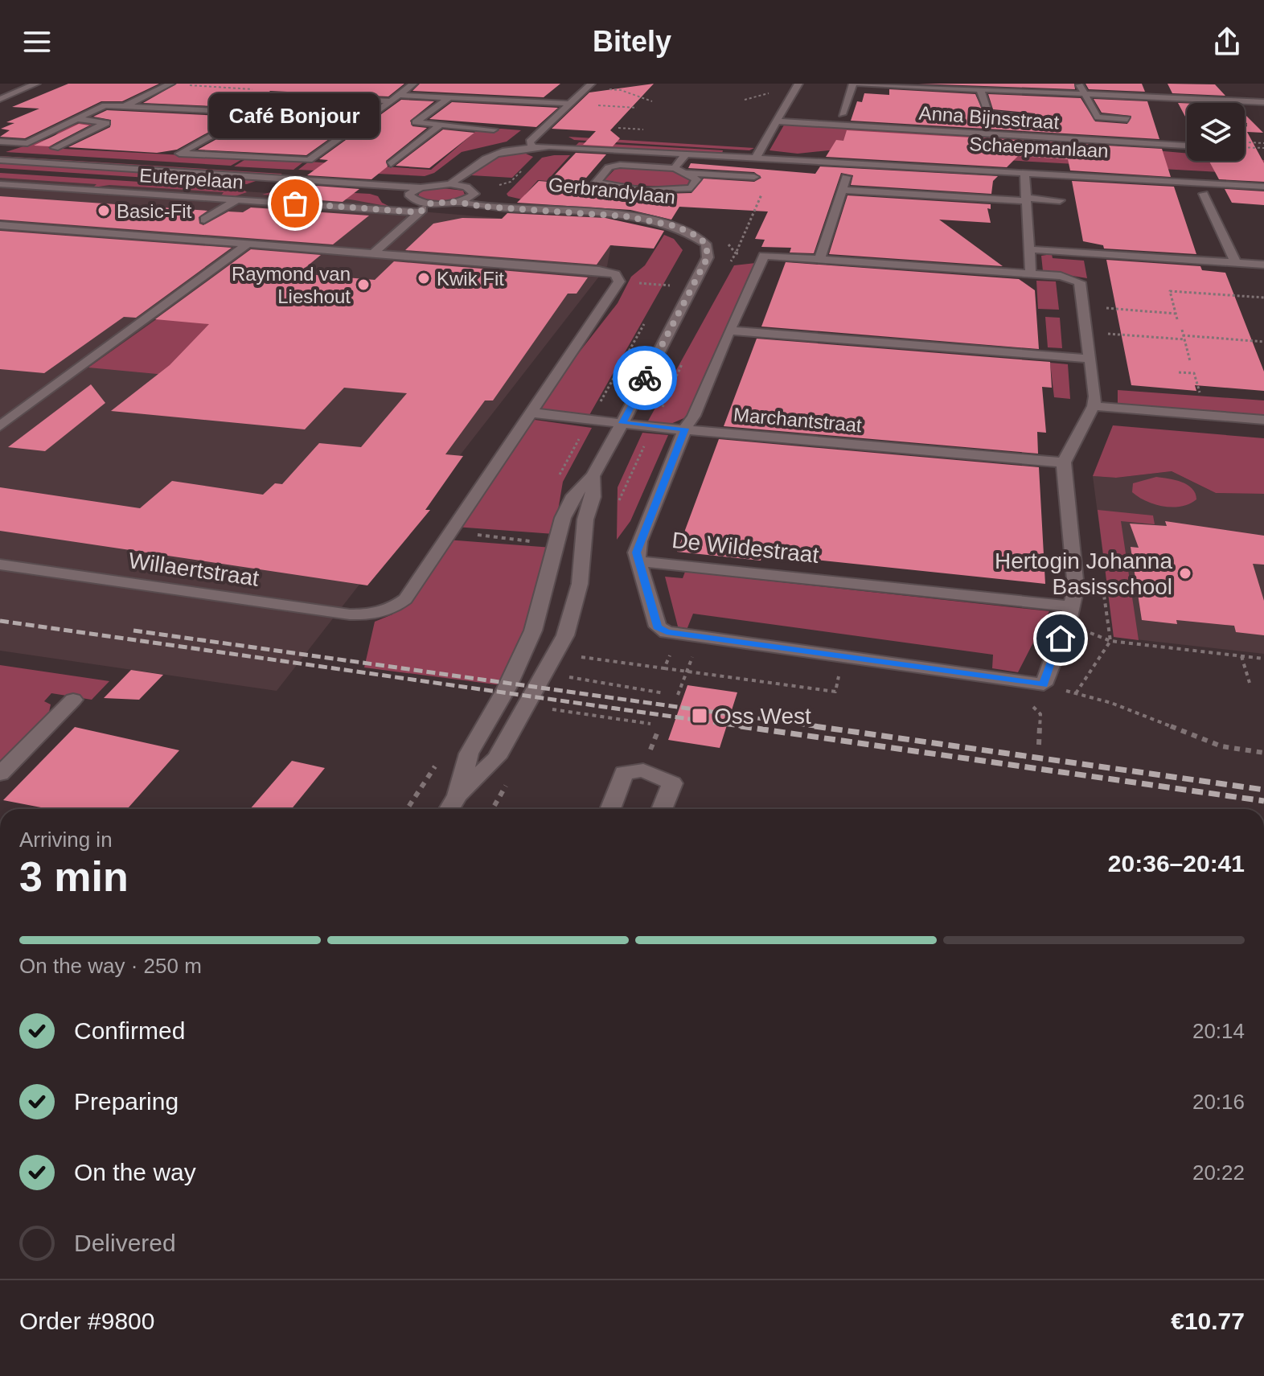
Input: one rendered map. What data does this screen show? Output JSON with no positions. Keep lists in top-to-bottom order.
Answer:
{
  "streets": {
    "street": [
      "Anna Bijnsstraat",
      "Schaepmanlaan",
      "Euterpelaan",
      "Gerbrandylaan",
      "Marchantstraat",
      "De Wildestraat",
      "Willaertstraat"
    ]
  },
  "crossings": [
    ["Gerbrandylaan", "Marchantstraat"]
  ],
  "places": {
    "other": [
      "Café Bonjour",
      "Basic-Fit",
      "Kwik Fit",
      "Raymond van Lieshout",
      "Hertogin Johanna Basisschool"
    ],
    "transit": ["Oss West"]
  },
  "page": {
    "header": "Bitely",
    "bubble": "Café Bonjour",
    "heading": ["3 min", "Arriving in", "20:36–20:41"],
    "panel": ["Order #9800", "€10.77"],
    "bar": "On the way · 250 m",
    "list": [
      ["Confirmed", "20:14"],
      ["Preparing", "20:16"],
      ["On the way", "20:22"],
      "Delivered"
    ]
  }
}
